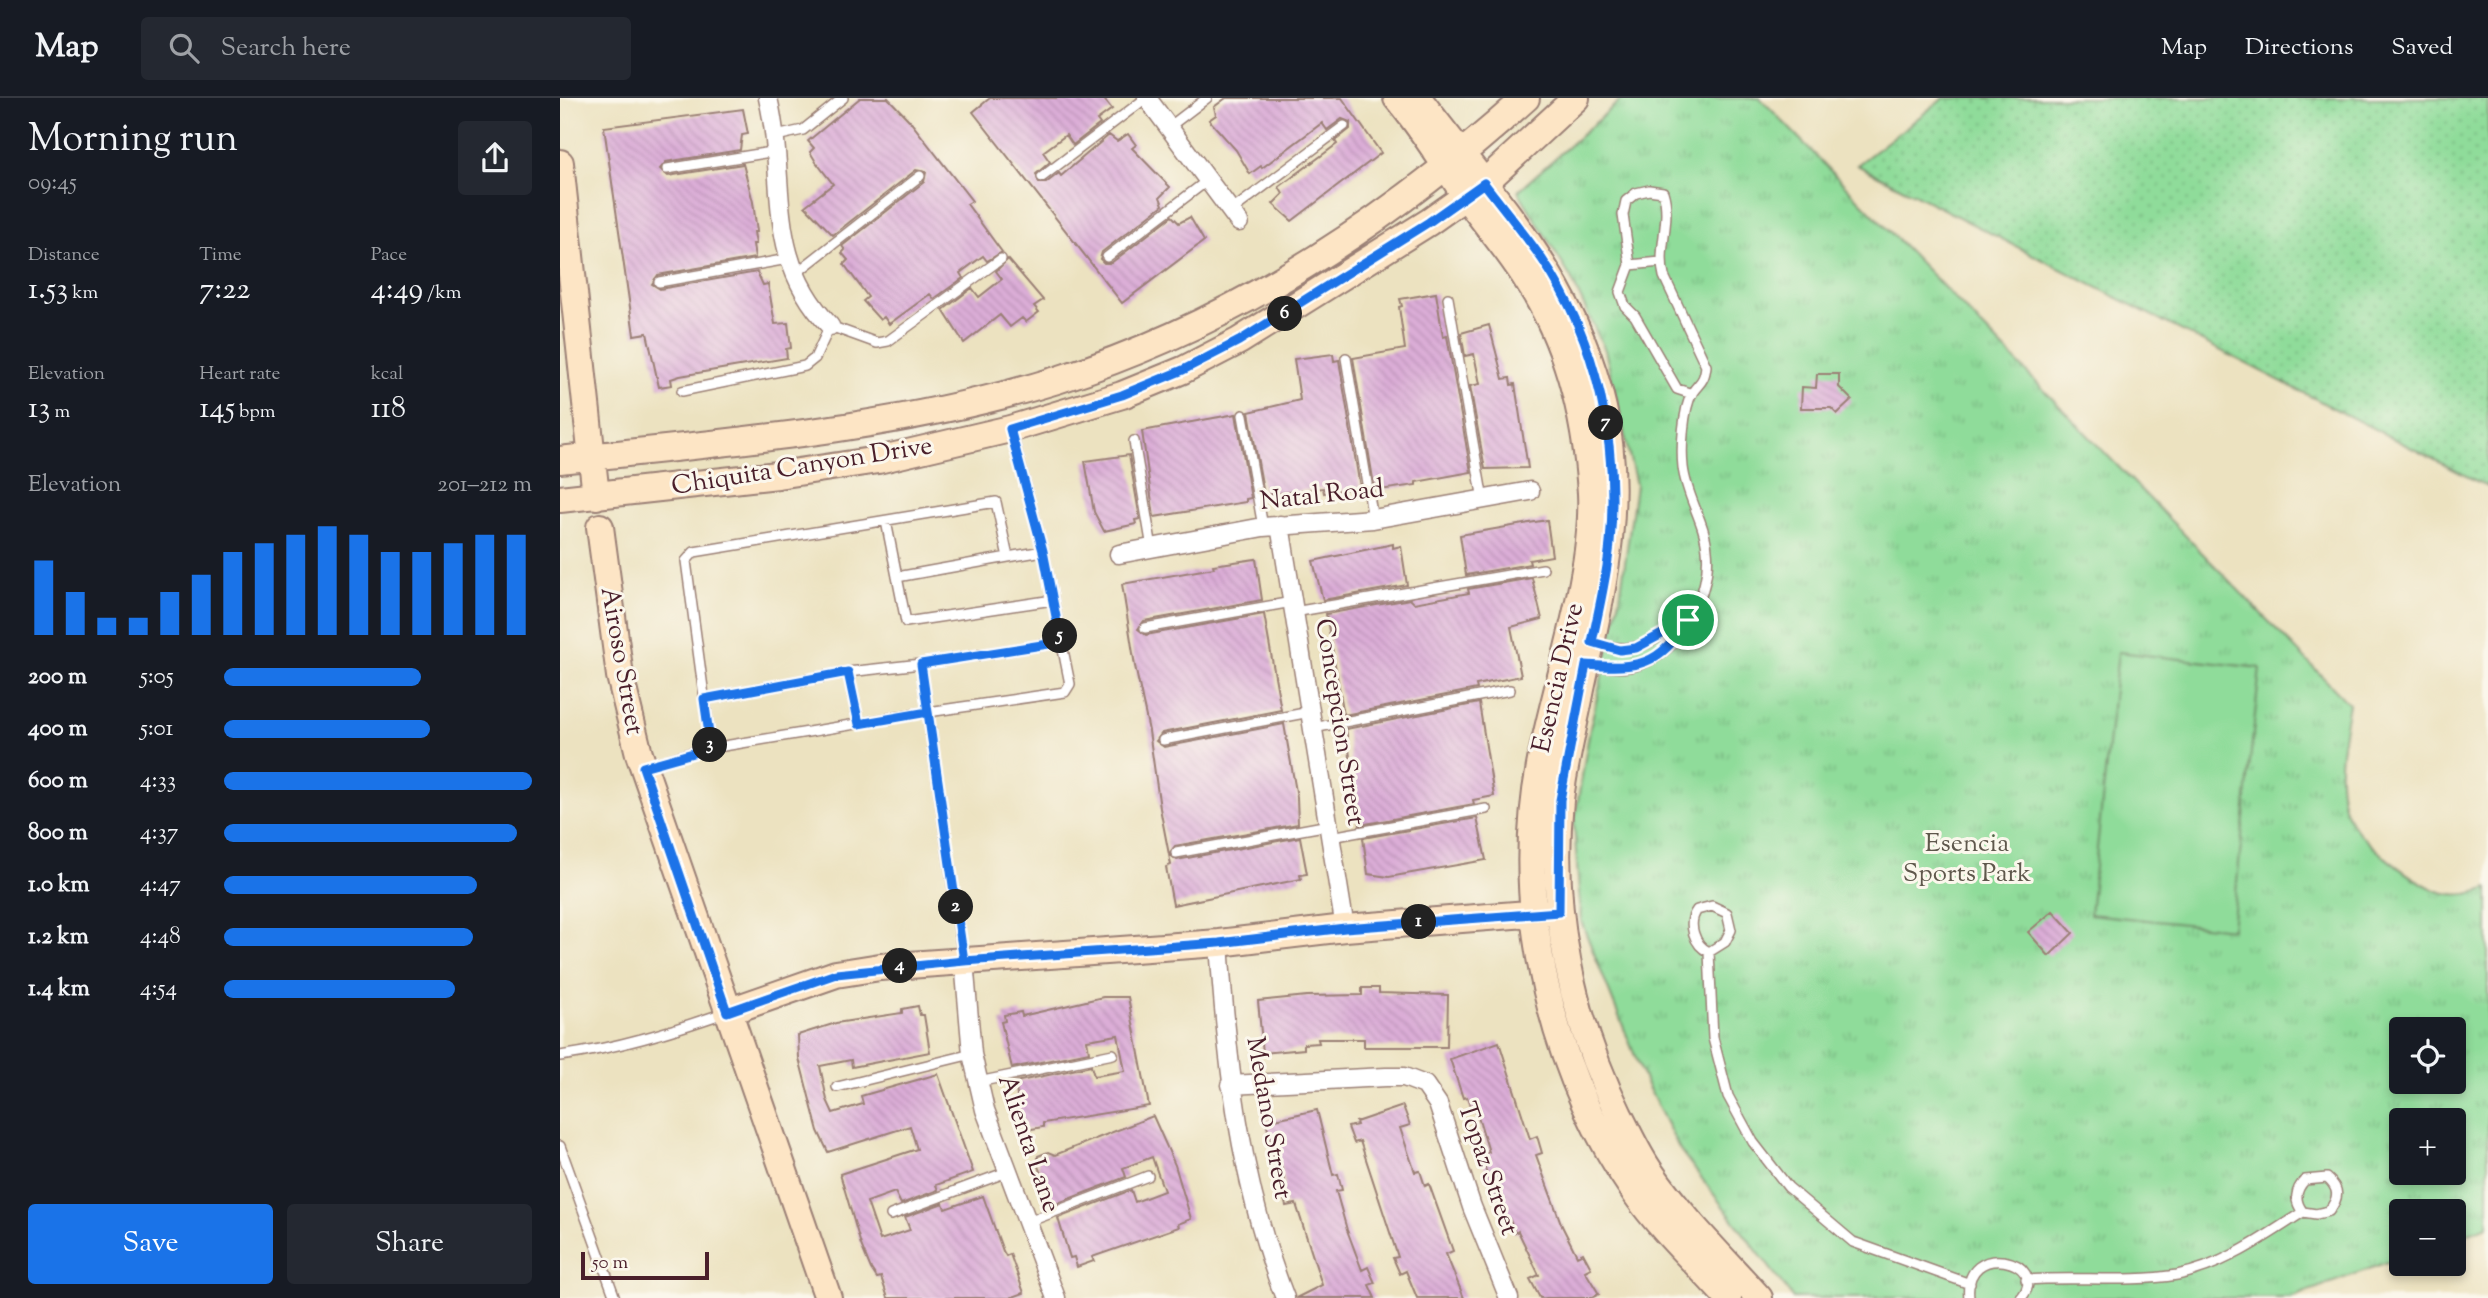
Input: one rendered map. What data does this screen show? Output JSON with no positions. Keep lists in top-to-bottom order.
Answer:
{
  "streets": {
    "street": [
      "Chiquita Canyon Drive",
      "Natal Road",
      "Airoso Street",
      "Esencia Drive",
      "Concepcion Street",
      "Medano Street",
      "Alienta Lane",
      "Topaz Street"
    ]
  },
  "crossings": [
    ["Chiquita Canyon Drive", "Airoso Street"],
    ["Chiquita Canyon Drive", "Esencia Drive"],
    ["Natal Road", "Concepcion Street"],
    ["Medano Street", "Topaz Street"]
  ],
  "parks": ["Esencia Sports Park"],
  "scale_bar": "50 m",
  "page": {
    "header": "Map",
    "search": "Search here",
    "nav": ["Map", "Directions", "Saved"],
    "heading": ["Morning run", "09:45"],
    "stats": [
      ["Distance", "1.53 km"],
      ["Time", "7:22"],
      ["Pace", "4:49 /km"],
      ["Elevation", "13 m"],
      ["Heart rate", "145 bpm"],
      ["kcal", "118"]
    ],
    "pins": [
      "6",
      "7",
      "5",
      "3",
      "2",
      "1",
      "4"
    ],
    "chart": ["Elevation", "201–212 m"],
    "list": [
      {
        "name": "200 m",
        "note": "5:05"
      },
      {
        "name": "400 m",
        "note": "5:01"
      },
      {
        "name": "600 m",
        "note": "4:33"
      },
      {
        "name": "800 m",
        "note": "4:37"
      },
      {
        "name": "1.0 km",
        "note": "4:47"
      },
      {
        "name": "1.2 km",
        "note": "4:48"
      },
      {
        "name": "1.4 km",
        "note": "4:54"
      }
    ],
    "map_buttons": ["+", "−"],
    "buttons": ["Save", "Share"],
    "scale": "50 m"
  }
}
